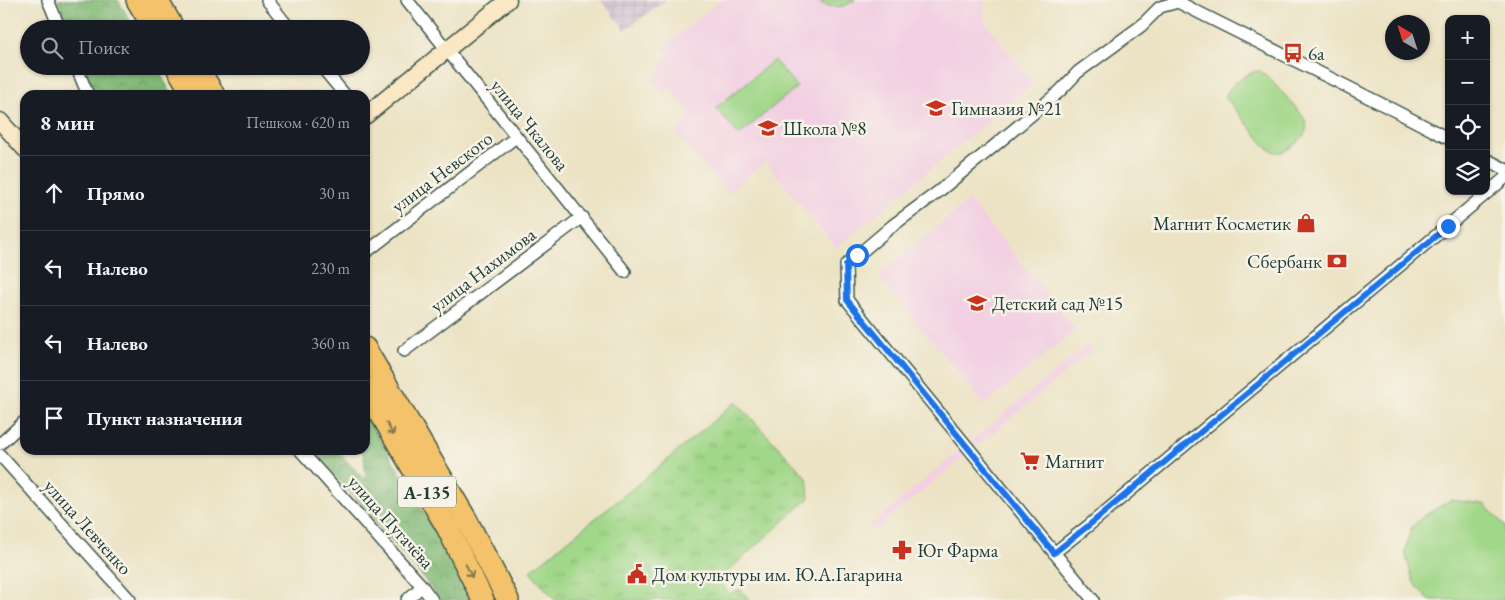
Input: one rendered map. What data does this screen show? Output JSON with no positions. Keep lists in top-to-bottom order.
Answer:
{
  "streets": {
    "highway": ["А-135"],
    "street": [
      "улица Чкалова",
      "улица Невского",
      "улица Нахимова",
      "улица Пугачёва",
      "улица Левченко"
    ]
  },
  "crossings": [
    ["улица Чкалова", "улица Невского"],
    ["улица Чкалова", "улица Нахимова"]
  ],
  "places": {
    "bus stop": ["6а"],
    "school or university": ["Гимназия №21", "Школа №8", "Детский сад №15"],
    "shop": ["Магнит Косметик"],
    "bank": ["Сбербанк"],
    "supermarket": ["Магнит"],
    "pharmacy": ["Юг Фарма"],
    "public building": ["Дом культуры им. Ю.А.Гагарина"]
  },
  "north": "top left",
  "page": {
    "map_buttons": ["+", "−"],
    "search": "Поиск",
    "heading": ["8 мин", "Пешком · 620 m"],
    "list": [
      ["Прямо", "30 m"],
      ["Налево", "230 m"],
      ["Налево", "360 m"],
      "Пункт назначения"
    ]
  }
}
